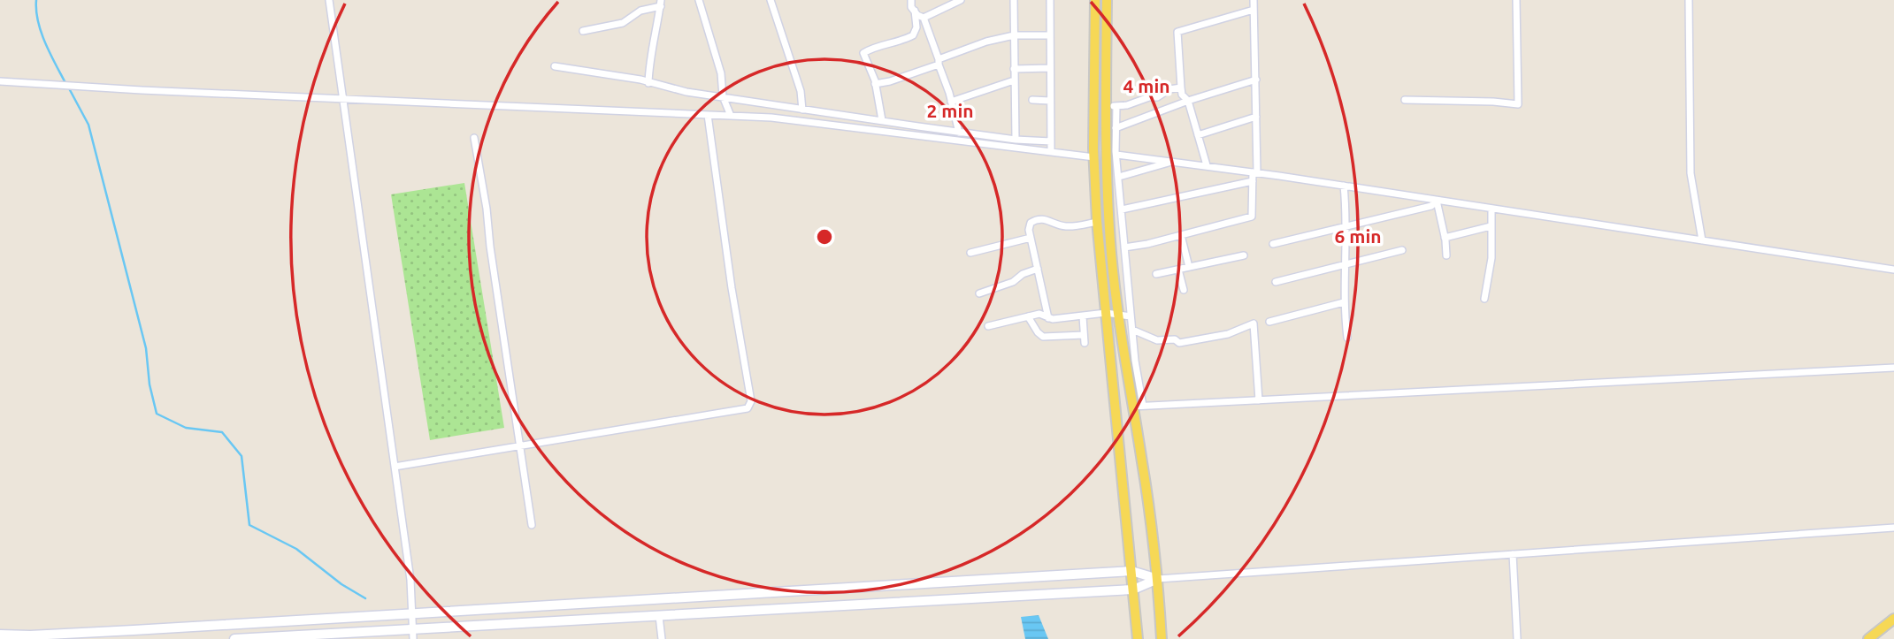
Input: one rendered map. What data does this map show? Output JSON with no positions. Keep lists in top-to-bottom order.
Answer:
{
  "rings": ["4 min", "2 min", "6 min"]
}
